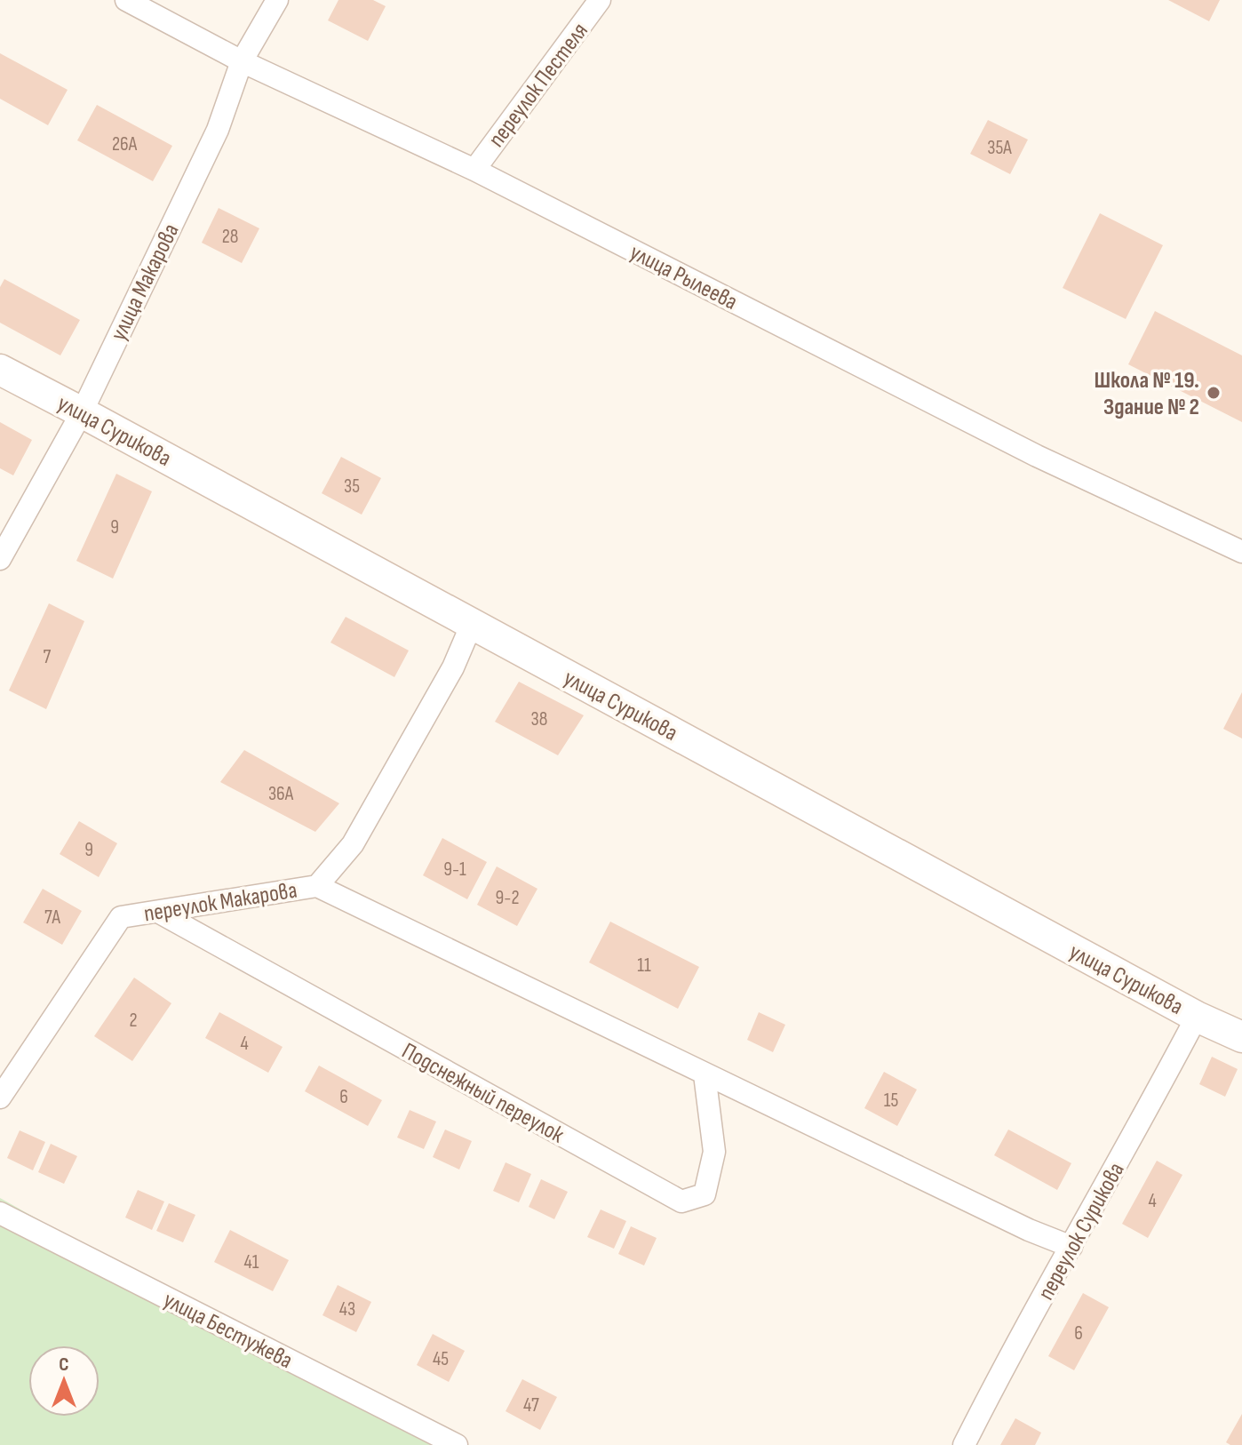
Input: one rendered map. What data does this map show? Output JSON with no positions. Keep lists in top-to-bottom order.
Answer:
{
  "streets": {
    "main road": ["улица Сурикова"],
    "street": [
      "переулок Пестеля",
      "улица Рылеева",
      "улица Макарова",
      "переулок Макарова",
      "Подснежный переулок",
      "переулок Сурикова",
      "улица Бестужева"
    ]
  },
  "crossings": [
    ["переулок Пестеля", "улица Рылеева"],
    ["улица Рылеева", "улица Макарова"],
    ["улица Макарова", "улица Сурикова"],
    ["улица Сурикова", "переулок Макарова"],
    ["улица Сурикова", "переулок Сурикова"],
    ["переулок Макарова", "Подснежный переулок"]
  ],
  "places": ["Школа № 19. Здание № 2"],
  "house_numbers": [
    "26А",
    "35А",
    "28",
    "35",
    "9",
    "7",
    "38",
    "36А",
    "9",
    "9-1",
    "9-2",
    "7А",
    "11",
    "2",
    "4",
    "6",
    "15",
    "4",
    "41",
    "43",
    "6",
    "45",
    "47"
  ],
  "north": "top"
}
